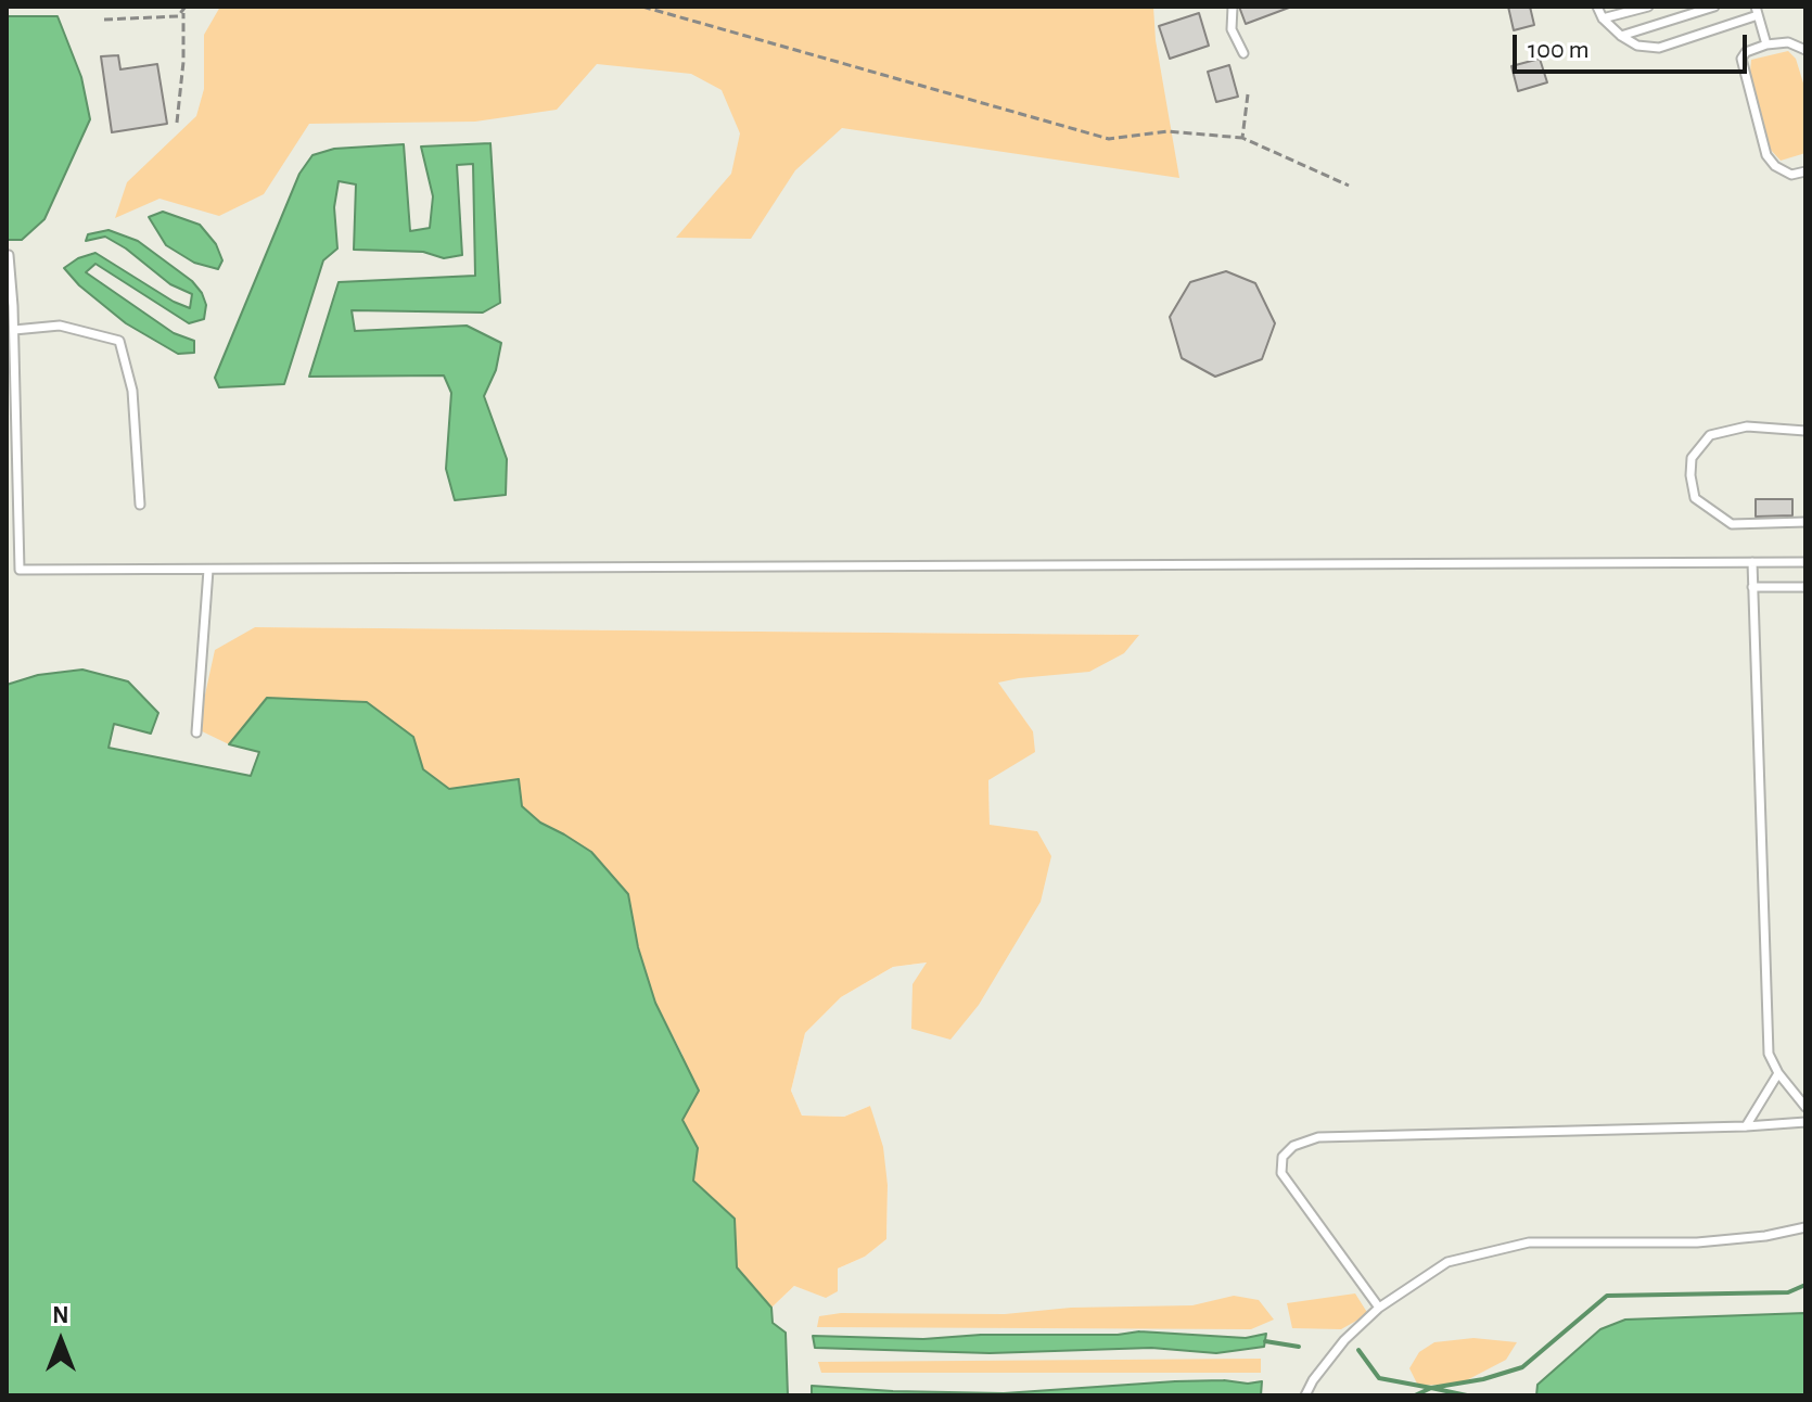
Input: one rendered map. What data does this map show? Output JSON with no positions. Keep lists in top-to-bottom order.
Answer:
{
  "scale_bar": "100 m",
  "north": "top"
}
